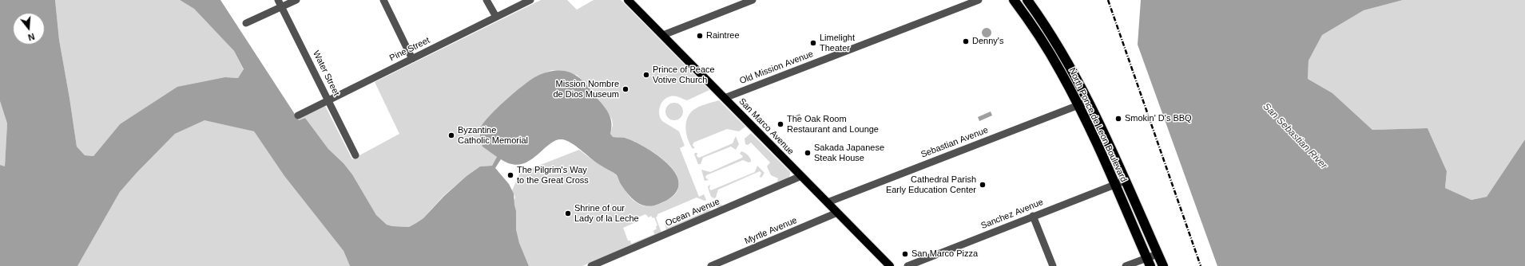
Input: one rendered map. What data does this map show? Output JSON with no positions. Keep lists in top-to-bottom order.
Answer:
{
  "streets": {
    "highway": ["North Ponce de Leon Boulevard"],
    "main road": ["San Marco Avenue"],
    "street": [
      "Pine Street",
      "Old Mission Avenue",
      "Water Street",
      "Sebastian Avenue",
      "Ocean Avenue",
      "Sanchez Avenue",
      "Myrtle Avenue"
    ]
  },
  "crossings": [
    ["Pine Street", "Water Street"],
    ["Old Mission Avenue", "San Marco Avenue"],
    ["North Ponce de Leon Boulevard", "Sebastian Avenue"],
    ["North Ponce de Leon Boulevard", "Sanchez Avenue"],
    ["San Marco Avenue", "Sebastian Avenue"],
    ["San Marco Avenue", "Ocean Avenue"],
    ["San Marco Avenue", "Myrtle Avenue"]
  ],
  "water": ["San Sebastian River"],
  "places": [
    "Raintree",
    "Denny's",
    "Limelight Theater",
    "Prince of Peace Votive Church",
    "Mission Nombre de Dios Museum",
    "Smokin' D's BBQ",
    "The Oak Room Restaurant and Lounge",
    "Byzantine Catholic Memorial",
    "Sakada Japanese Steak House",
    "The Pilgrim's Way to the Great Cross",
    "Cathedral Parish Early Education Center",
    "Shrine of our Lady of la Leche",
    "San Marco Pizza"
  ],
  "north": "bottom"
}
